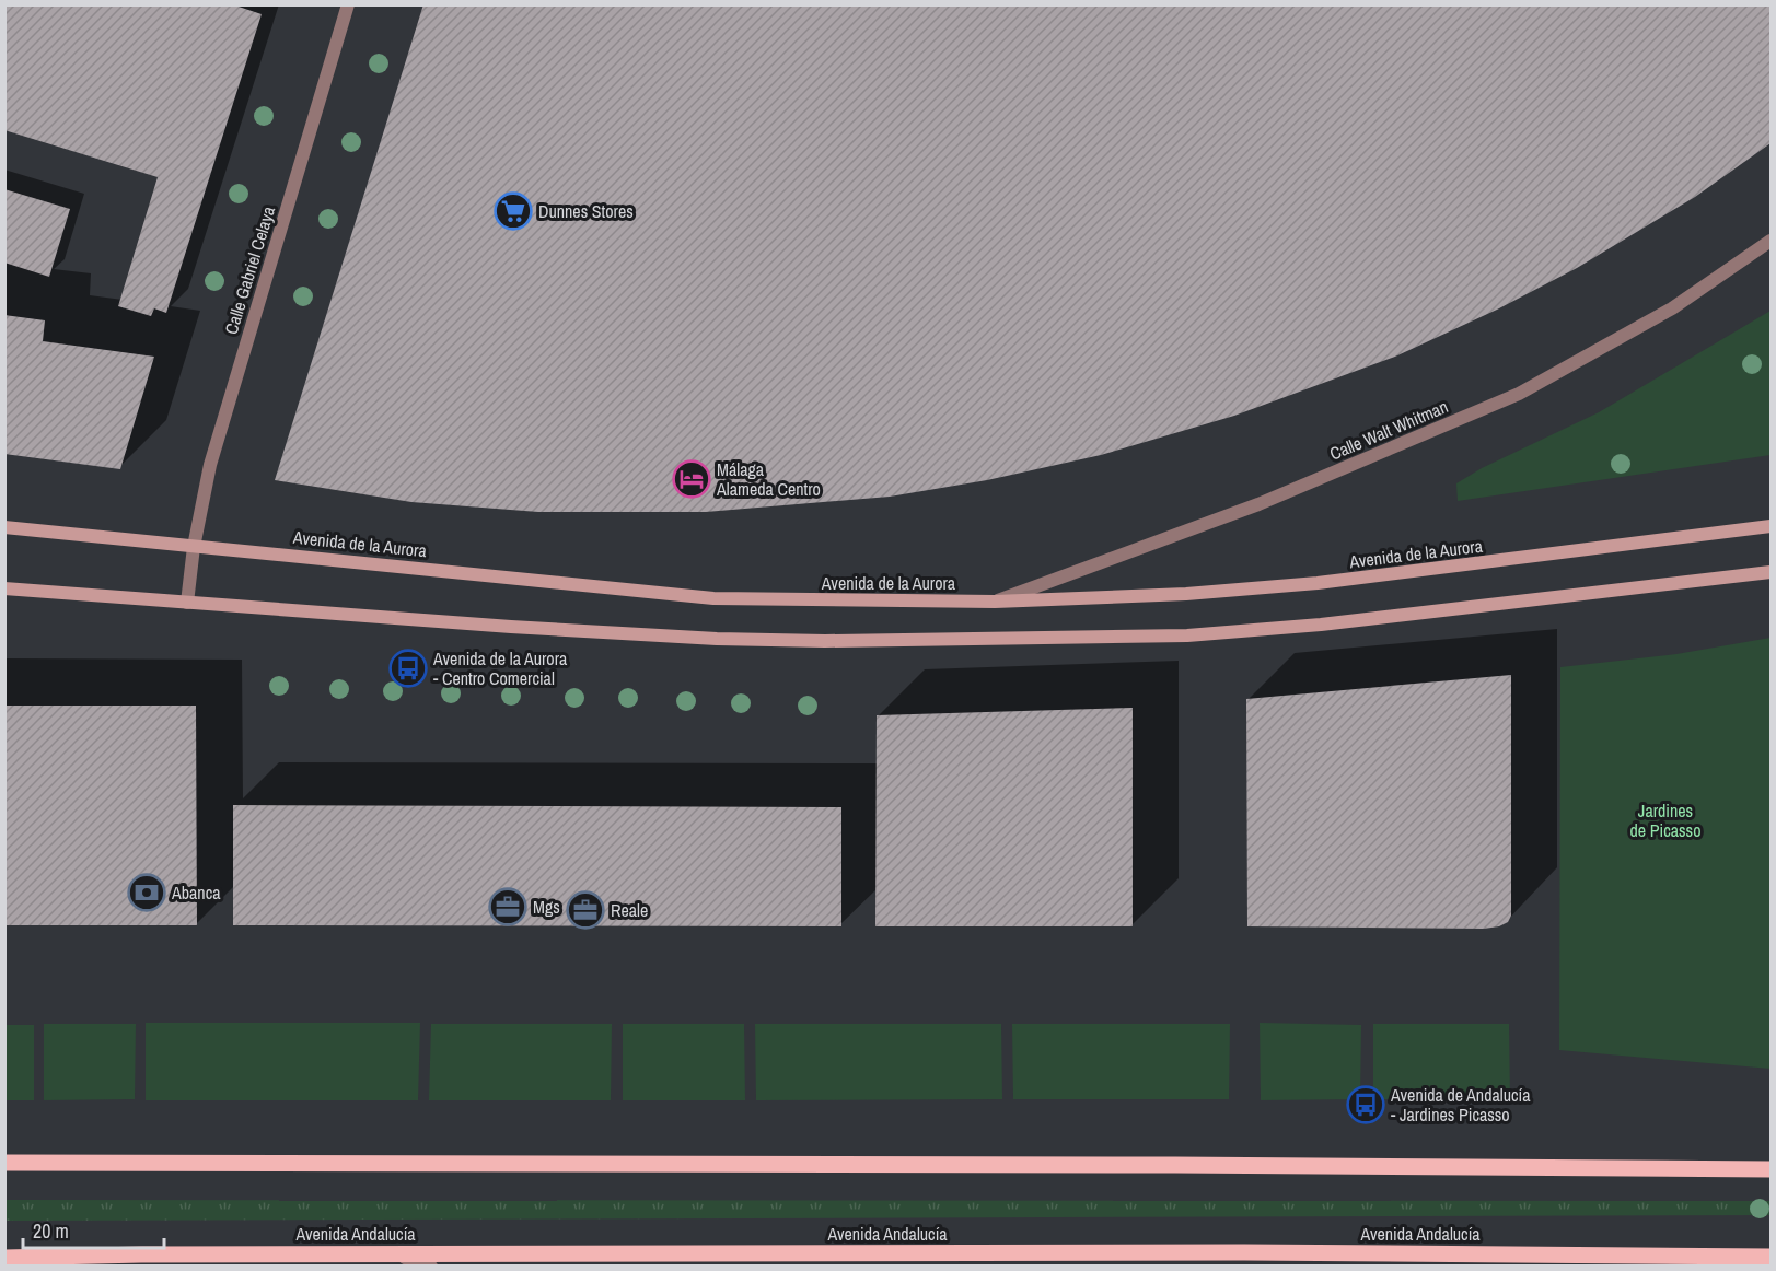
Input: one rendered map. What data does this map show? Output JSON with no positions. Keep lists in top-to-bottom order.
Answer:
{
  "streets": {
    "main road": ["Avenida de la Aurora", "Avenida Andalucía"],
    "street": ["Calle Gabriel Celaya", "Calle Walt Whitman"]
  },
  "crossings": [
    ["Calle Gabriel Celaya", "Avenida de la Aurora"],
    ["Calle Walt Whitman", "Avenida de la Aurora"]
  ],
  "parks": ["Jardines de Picasso"],
  "places": {
    "supermarket": ["Dunnes Stores"],
    "hotel": ["Málaga Alameda Centro"],
    "bus stop": ["Avenida de la Aurora - Centro Comercial", "Avenida de Andalucía - Jardines Picasso"],
    "bank": ["Abanca"],
    "office": ["Mgs", "Reale"]
  },
  "scale_bar": "20 m"
}
